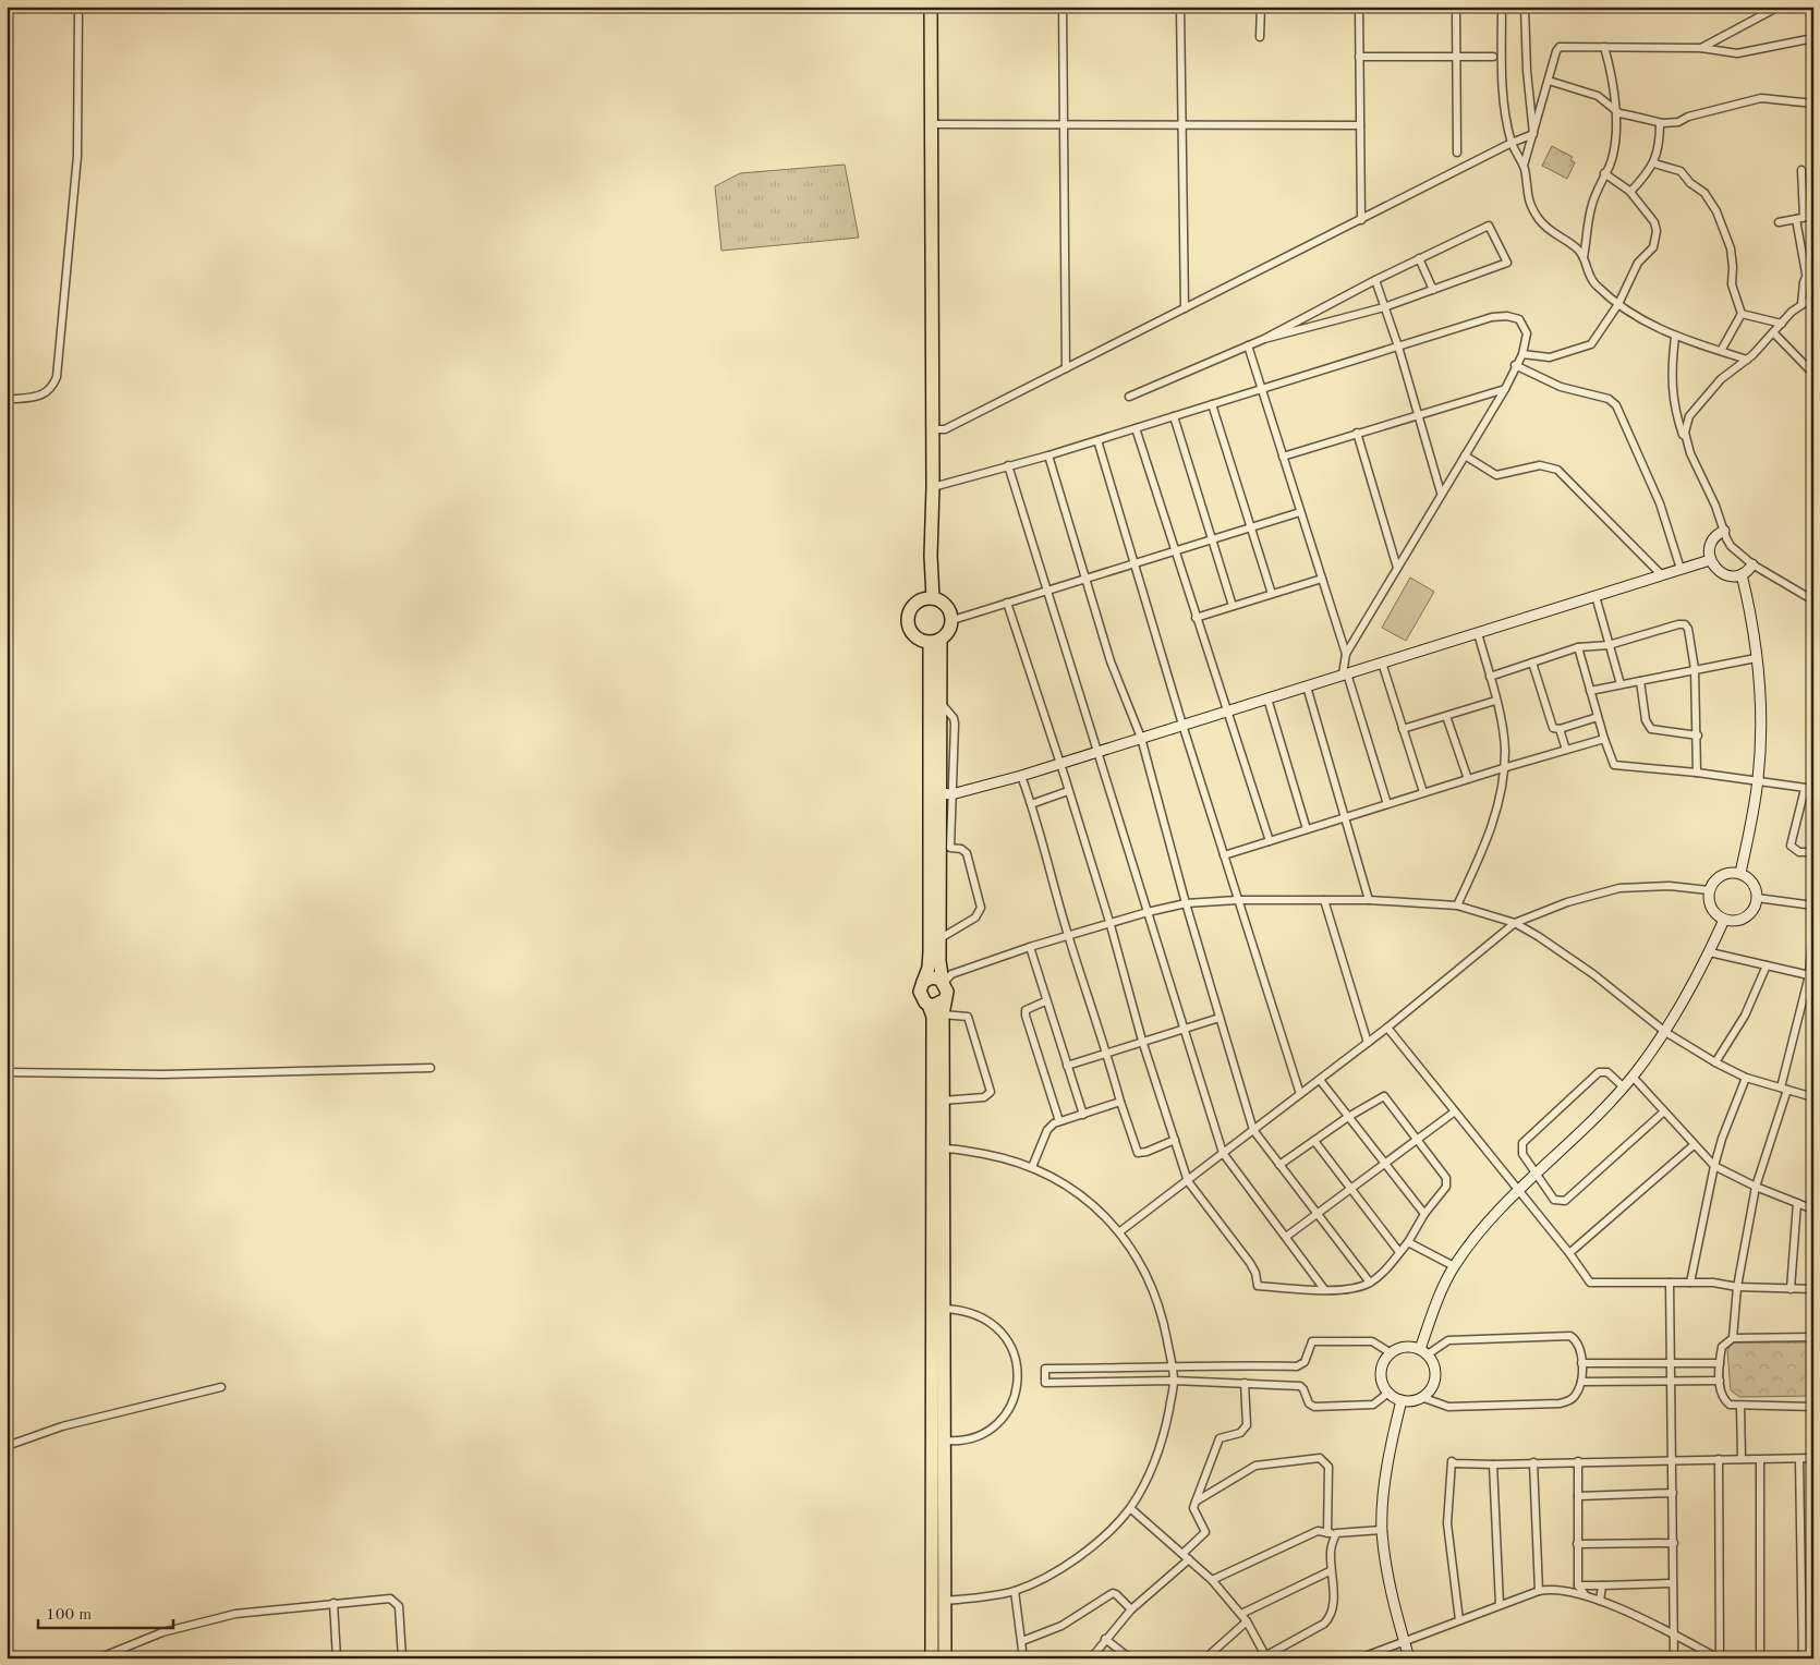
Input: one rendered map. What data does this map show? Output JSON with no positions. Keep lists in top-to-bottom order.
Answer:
{
  "scale_bar": "100 m"
}
